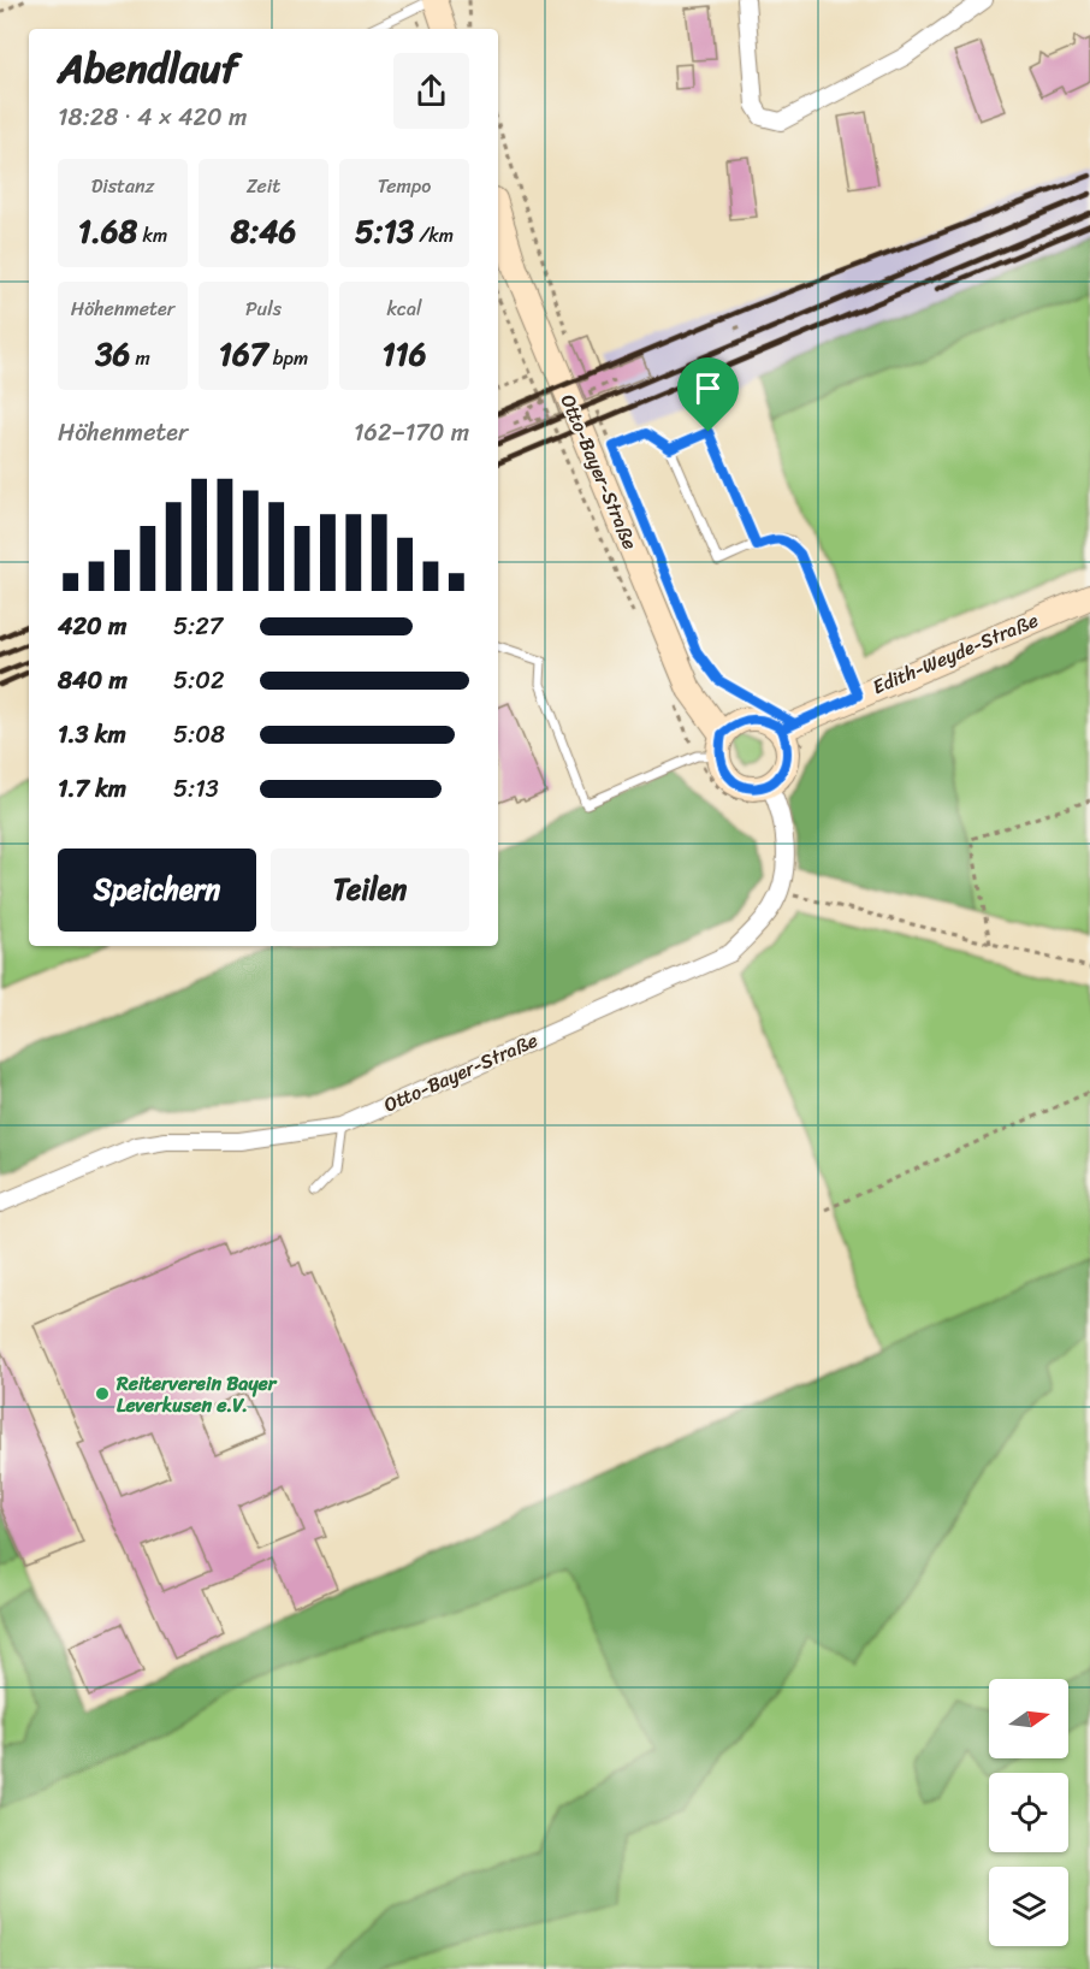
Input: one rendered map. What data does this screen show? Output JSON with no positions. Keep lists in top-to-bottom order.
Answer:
{
  "streets": {
    "street": ["Otto-Bayer-Straße", "Edith-Weyde-Straße"]
  },
  "crossings": [
    ["Otto-Bayer-Straße", "Edith-Weyde-Straße"]
  ],
  "places": ["Reiterverein Bayer Leverkusen e.V."],
  "north": "right",
  "page": {
    "heading": ["Abendlauf", "18:28 · 4 × 420 m"],
    "stats": [
      ["Distanz", "1.68 km"],
      ["Zeit", "8:46"],
      ["Tempo", "5:13 /km"],
      ["Höhenmeter", "36 m"],
      ["Puls", "167 bpm"],
      ["kcal", "116"]
    ],
    "chart": ["Höhenmeter", "162–170 m"],
    "list": [
      {
        "name": "420 m",
        "note": "5:27"
      },
      {
        "name": "840 m",
        "note": "5:02"
      },
      {
        "name": "1.3 km",
        "note": "5:08"
      },
      {
        "name": "1.7 km",
        "note": "5:13"
      }
    ],
    "buttons": ["Speichern", "Teilen"]
  }
}
